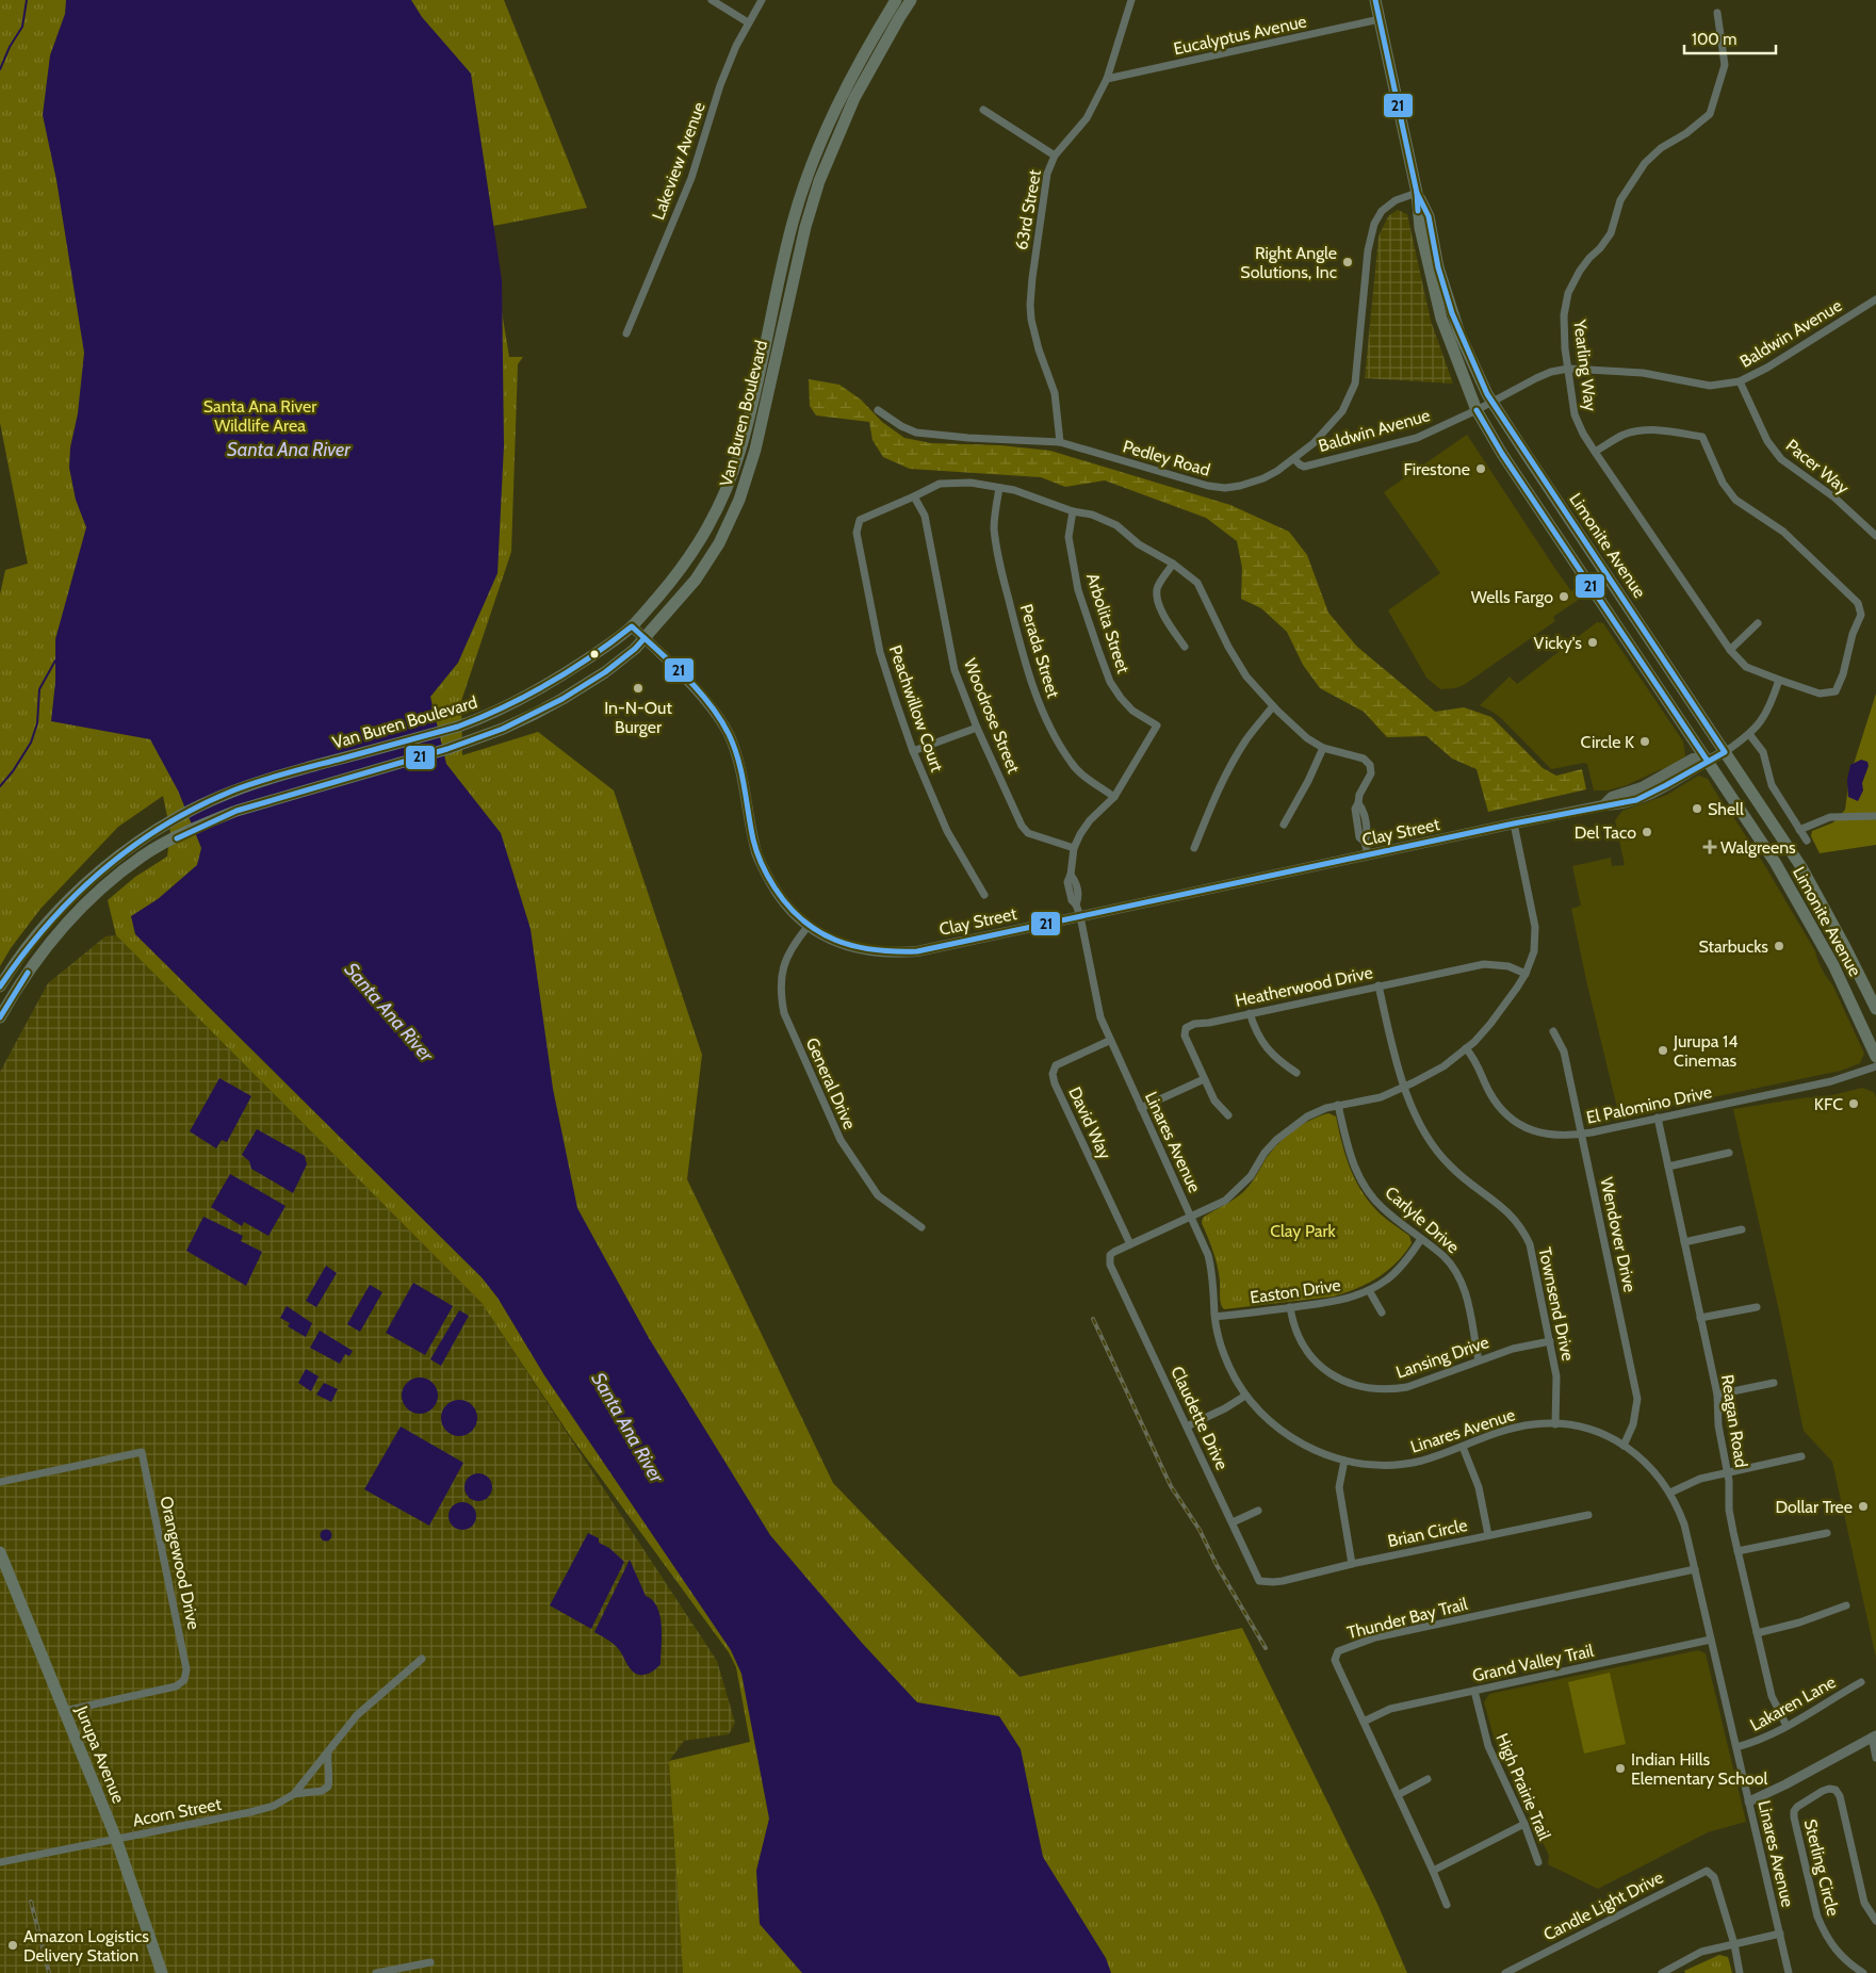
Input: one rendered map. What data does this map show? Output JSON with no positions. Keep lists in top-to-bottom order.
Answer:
{
  "streets": {
    "main road": [
      "Van Buren Boulevard",
      "Limonite Avenue",
      "Clay Street",
      "Jurupa Avenue"
    ],
    "street": [
      "Eucalyptus Avenue",
      "Lakeview Avenue",
      "63rd Street",
      "Baldwin Avenue",
      "Yearling Way",
      "Pedley Road",
      "Pacer Way",
      "Arbolita Street",
      "Perada Street",
      "Peachwillow Court",
      "Woodrose Street",
      "Heatherwood Drive",
      "General Drive",
      "El Palomino Drive",
      "David Way",
      "Linares Avenue",
      "Carlyle Drive",
      "Wendover Drive",
      "Easton Drive",
      "Townsend Drive",
      "Lansing Drive",
      "Claudette Drive",
      "Reagan Road",
      "Brian Circle",
      "Orangewood Drive",
      "Thunder Bay Trail",
      "Grand Valley Trail",
      "Lakaren Lane",
      "High Prairie Trail",
      "Acorn Street",
      "Sterling Circle",
      "Candle Light Drive"
    ]
  },
  "crossings": [
    ["Eucalyptus Avenue", "63rd Street"],
    ["Eucalyptus Avenue", "Limonite Avenue"],
    ["63rd Street", "Pedley Road"],
    ["Baldwin Avenue", "Yearling Way"],
    ["Baldwin Avenue", "Pedley Road"],
    ["Baldwin Avenue", "Pacer Way"],
    ["Baldwin Avenue", "Limonite Avenue"],
    ["Yearling Way", "Clay Street"],
    ["Van Buren Boulevard", "Clay Street"],
    ["Pedley Road", "Limonite Avenue"],
    ["Limonite Avenue", "Clay Street"],
    ["Arbolita Street", "Perada Street"],
    ["Peachwillow Court", "Woodrose Street"],
    ["Woodrose Street", "Linares Avenue"],
    ["Clay Street", "General Drive"],
    ["Clay Street", "Linares Avenue"],
    ["Heatherwood Drive", "Townsend Drive"],
    ["El Palomino Drive", "Wendover Drive"],
    ["El Palomino Drive", "Reagan Road"],
    ["David Way", "Linares Avenue"],
    ["David Way", "Claudette Drive"],
    ["Linares Avenue", "Wendover Drive"],
    ["Linares Avenue", "Easton Drive"],
    ["Linares Avenue", "Townsend Drive"],
    ["Linares Avenue", "Thunder Bay Trail"],
    ["Linares Avenue", "Grand Valley Trail"],
    ["Linares Avenue", "Lakaren Lane"],
    ["Carlyle Drive", "Easton Drive"],
    ["Carlyle Drive", "Lansing Drive"],
    ["Easton Drive", "Lansing Drive"],
    ["Townsend Drive", "Lansing Drive"],
    ["Claudette Drive", "Brian Circle"],
    ["Reagan Road", "Lakaren Lane"],
    ["Orangewood Drive", "Jurupa Avenue"],
    ["Thunder Bay Trail", "Grand Valley Trail"],
    ["Grand Valley Trail", "High Prairie Trail"],
    ["Jurupa Avenue", "Acorn Street"]
  ],
  "water": ["Santa Ana River"],
  "parks": ["Santa Ana River Wildlife Area", "Clay Park"],
  "places": {
    "other": [
      "Right Angle Solutions, Inc",
      "Firestone",
      "Wells Fargo",
      "Vicky's",
      "In-N-Out Burger",
      "Circle K",
      "Shell",
      "Del Taco",
      "Starbucks",
      "Jurupa 14 Cinemas",
      "KFC",
      "Dollar Tree",
      "Indian Hills Elementary School",
      "Amazon Logistics Delivery Station"
    ],
    "health": ["Walgreens"]
  },
  "lines": ["transit line 21"],
  "scale_bar": "100 m"
}
